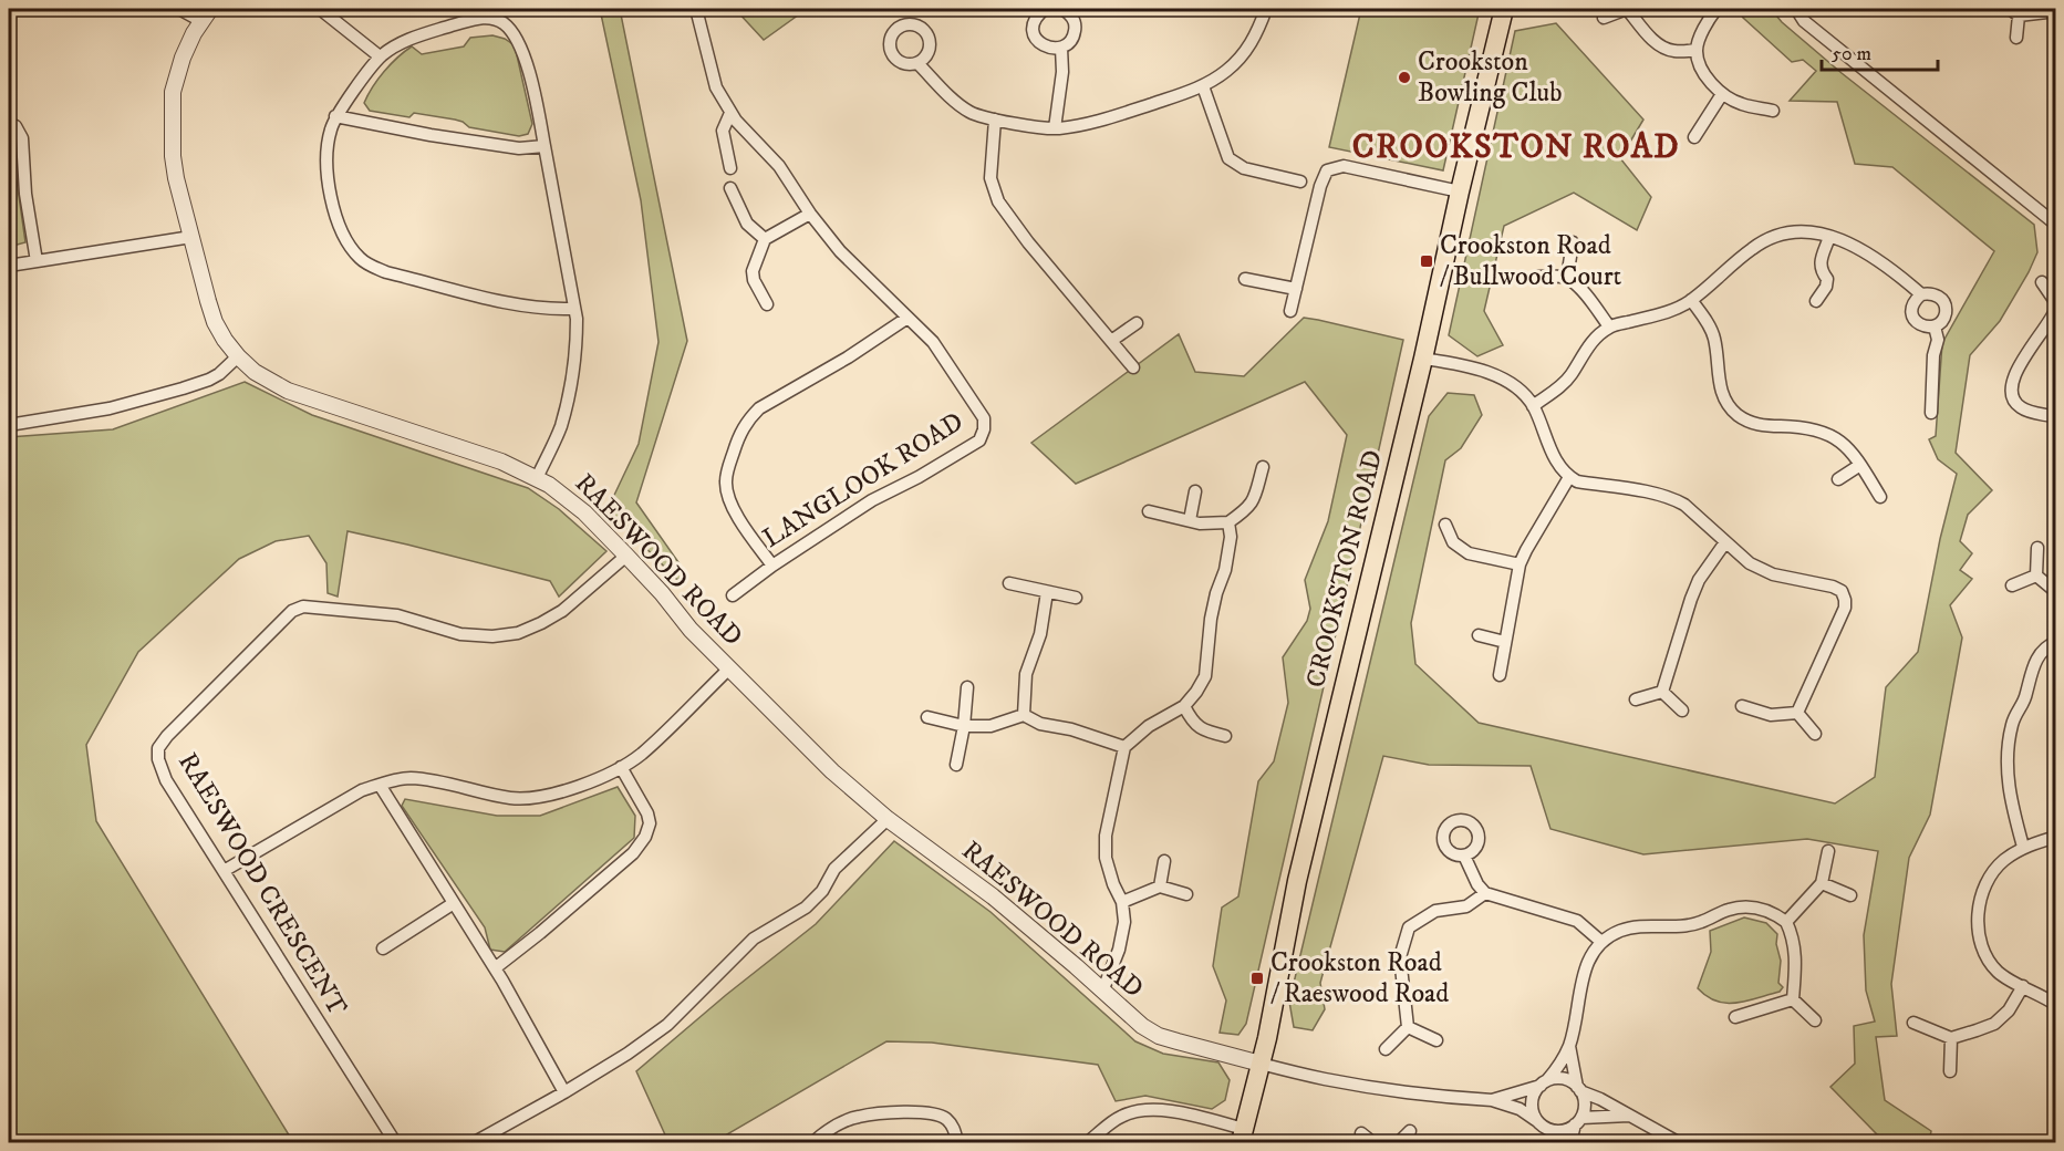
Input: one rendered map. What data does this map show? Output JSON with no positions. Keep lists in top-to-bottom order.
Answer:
{
  "streets": {
    "main road": ["CROOKSTON ROAD"],
    "street": ["LANGLOOK ROAD", "RAESWOOD ROAD", "RAESWOOD CRESCENT"]
  },
  "crossings": [
    ["RAESWOOD ROAD", "CROOKSTON ROAD"],
    ["RAESWOOD ROAD", "RAESWOOD CRESCENT"]
  ],
  "districts": ["CROOKSTON ROAD"],
  "places": {
    "other": ["Crookston Bowling Club"],
    "transit": ["Crookston Road / Bullwood Court", "Crookston Road / Raeswood Road"]
  },
  "scale_bar": "50 m"
}
